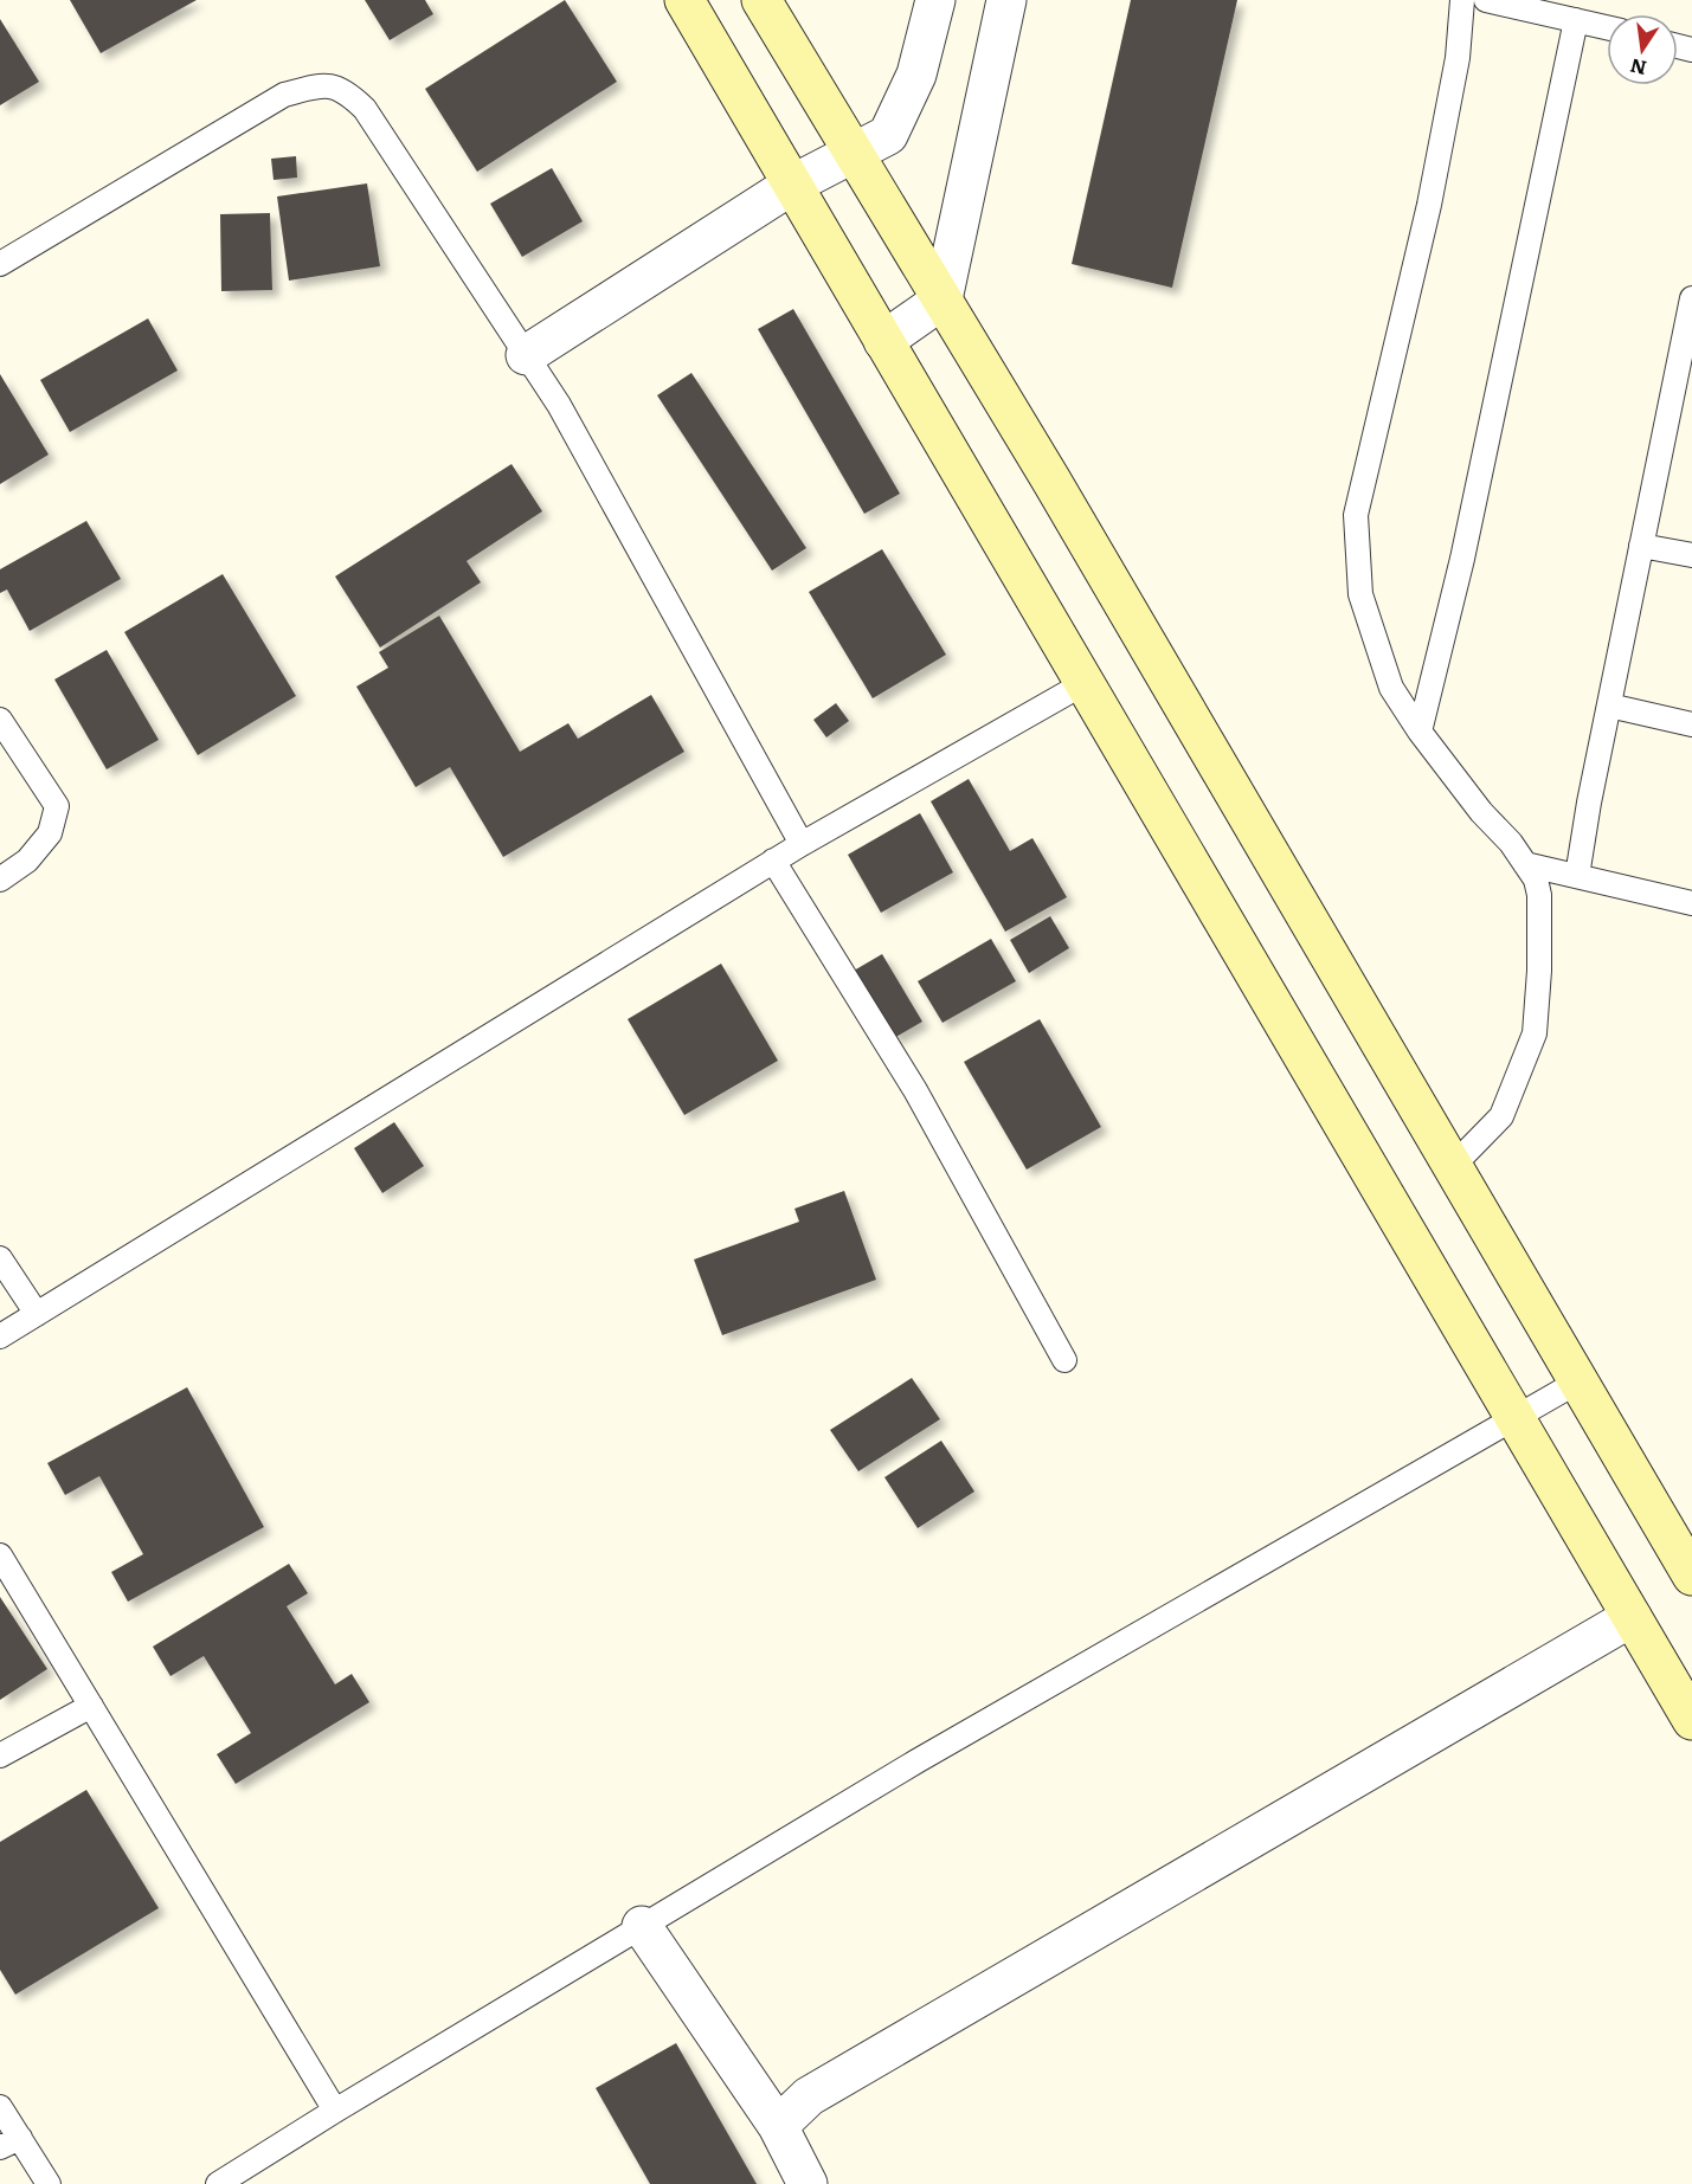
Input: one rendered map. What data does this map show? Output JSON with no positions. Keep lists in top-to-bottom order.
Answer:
{
  "north": "bottom"
}
